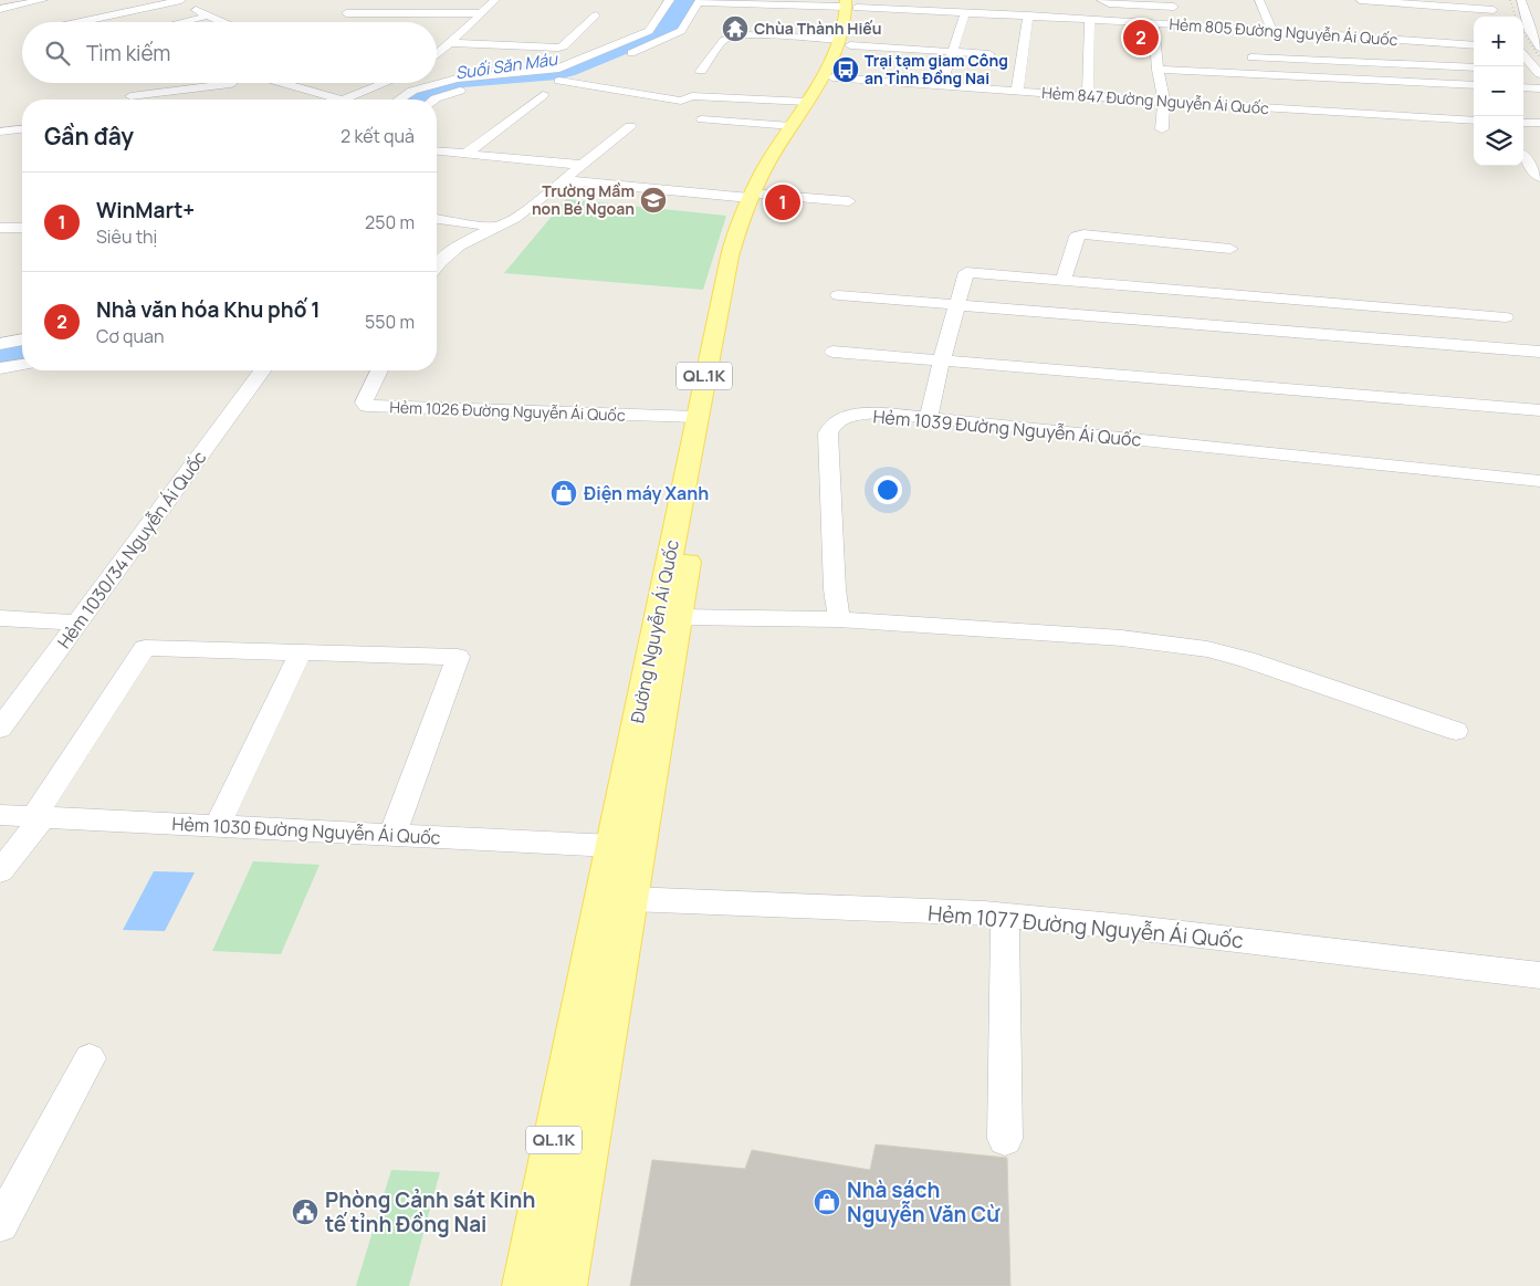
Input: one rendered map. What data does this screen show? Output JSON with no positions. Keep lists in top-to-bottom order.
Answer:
{
  "streets": {
    "main road": ["QL.1K", "Đường Nguyễn Ái Quốc"],
    "street": [
      "Hẻm 805 Đường Nguyễn Ái Quốc",
      "Hẻm 847 Đường Nguyễn Ái Quốc",
      "Hẻm 1026 Đường Nguyễn Ái Quốc",
      "Hẻm 1039 Đường Nguyễn Ái Quốc",
      "Hẻm 1030/34 Nguyễn Ái Quốc",
      "Hẻm 1030 Đường Nguyễn Ái Quốc",
      "Hẻm 1077 Đường Nguyễn Ái Quốc"
    ]
  },
  "crossings": [
    ["Hẻm 805 Đường Nguyễn Ái Quốc", "Đường Nguyễn Ái Quốc"],
    ["Hẻm 847 Đường Nguyễn Ái Quốc", "Đường Nguyễn Ái Quốc"],
    ["Hẻm 1026 Đường Nguyễn Ái Quốc", "Đường Nguyễn Ái Quốc"],
    ["Đường Nguyễn Ái Quốc", "Hẻm 1030 Đường Nguyễn Ái Quốc"],
    ["Đường Nguyễn Ái Quốc", "Hẻm 1077 Đường Nguyễn Ái Quốc"]
  ],
  "water": ["Suối Săn Máu"],
  "places": {
    "temple": ["Chùa Thành Hiếu"],
    "bus stop": ["Trại tạm giam Công an Tỉnh Đồng Nai"],
    "school or university": ["Trường Mầm non Bé Ngoan"],
    "shop": ["Điện máy Xanh", "Nhà sách Nguyễn Văn Cừ"],
    "public building": ["Phòng Cảnh sát Kinh tế tỉnh Đồng Nai"]
  },
  "page": {
    "map_buttons": ["+", "−"],
    "pins": ["2", "1"],
    "search": "Tìm kiếm",
    "heading": ["Gần đây", "2 kết quả"],
    "list": [
      {
        "mark": "1",
        "name": "WinMart+",
        "note": "Siêu thị",
        "value": "250 m"
      },
      {
        "mark": "2",
        "name": "Nhà văn hóa Khu phố 1",
        "note": "Cơ quan",
        "value": "550 m"
      }
    ]
  }
}
